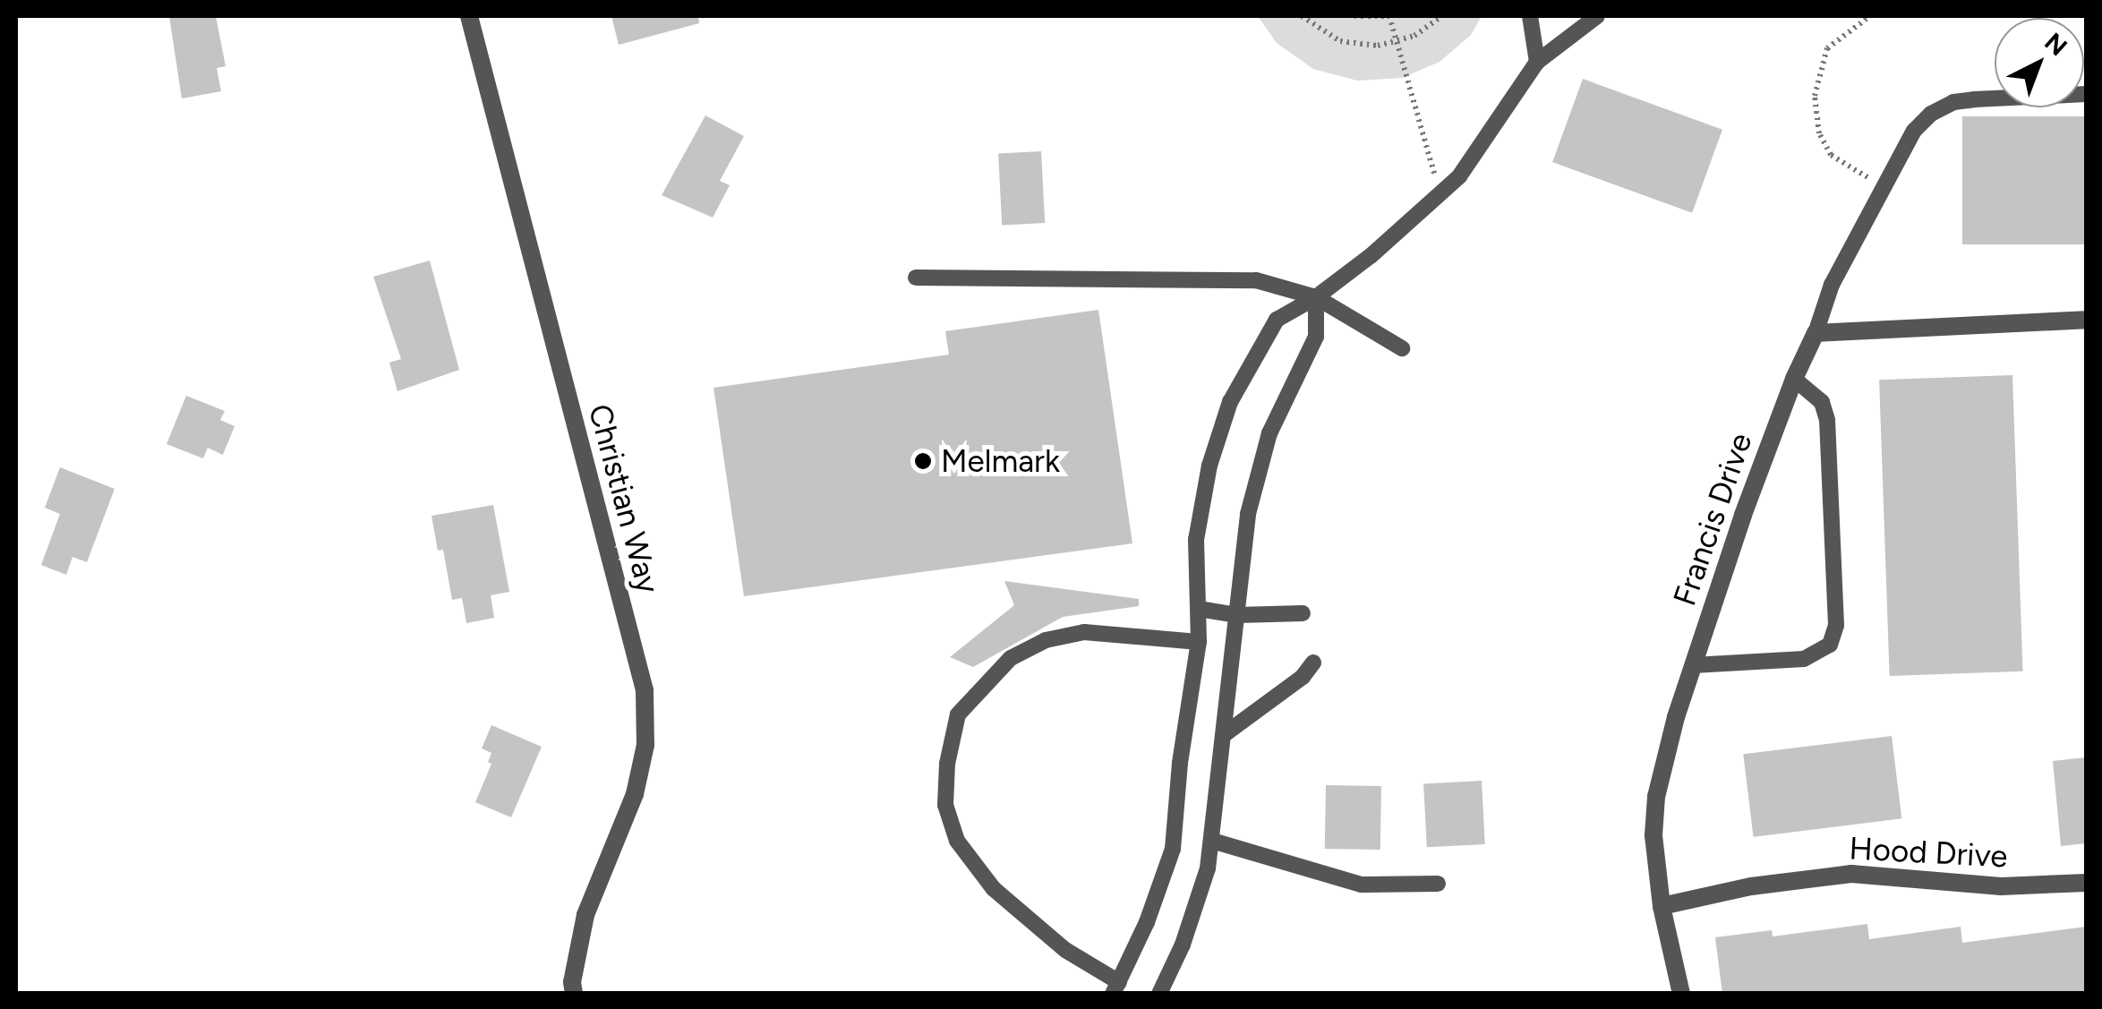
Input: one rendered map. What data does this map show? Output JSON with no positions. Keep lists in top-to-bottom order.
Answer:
{
  "streets": {
    "street": ["Christian Way", "Francis Drive", "Hood Drive"]
  },
  "crossings": [
    ["Francis Drive", "Hood Drive"]
  ],
  "places": ["Melmark"],
  "north": "top right"
}
